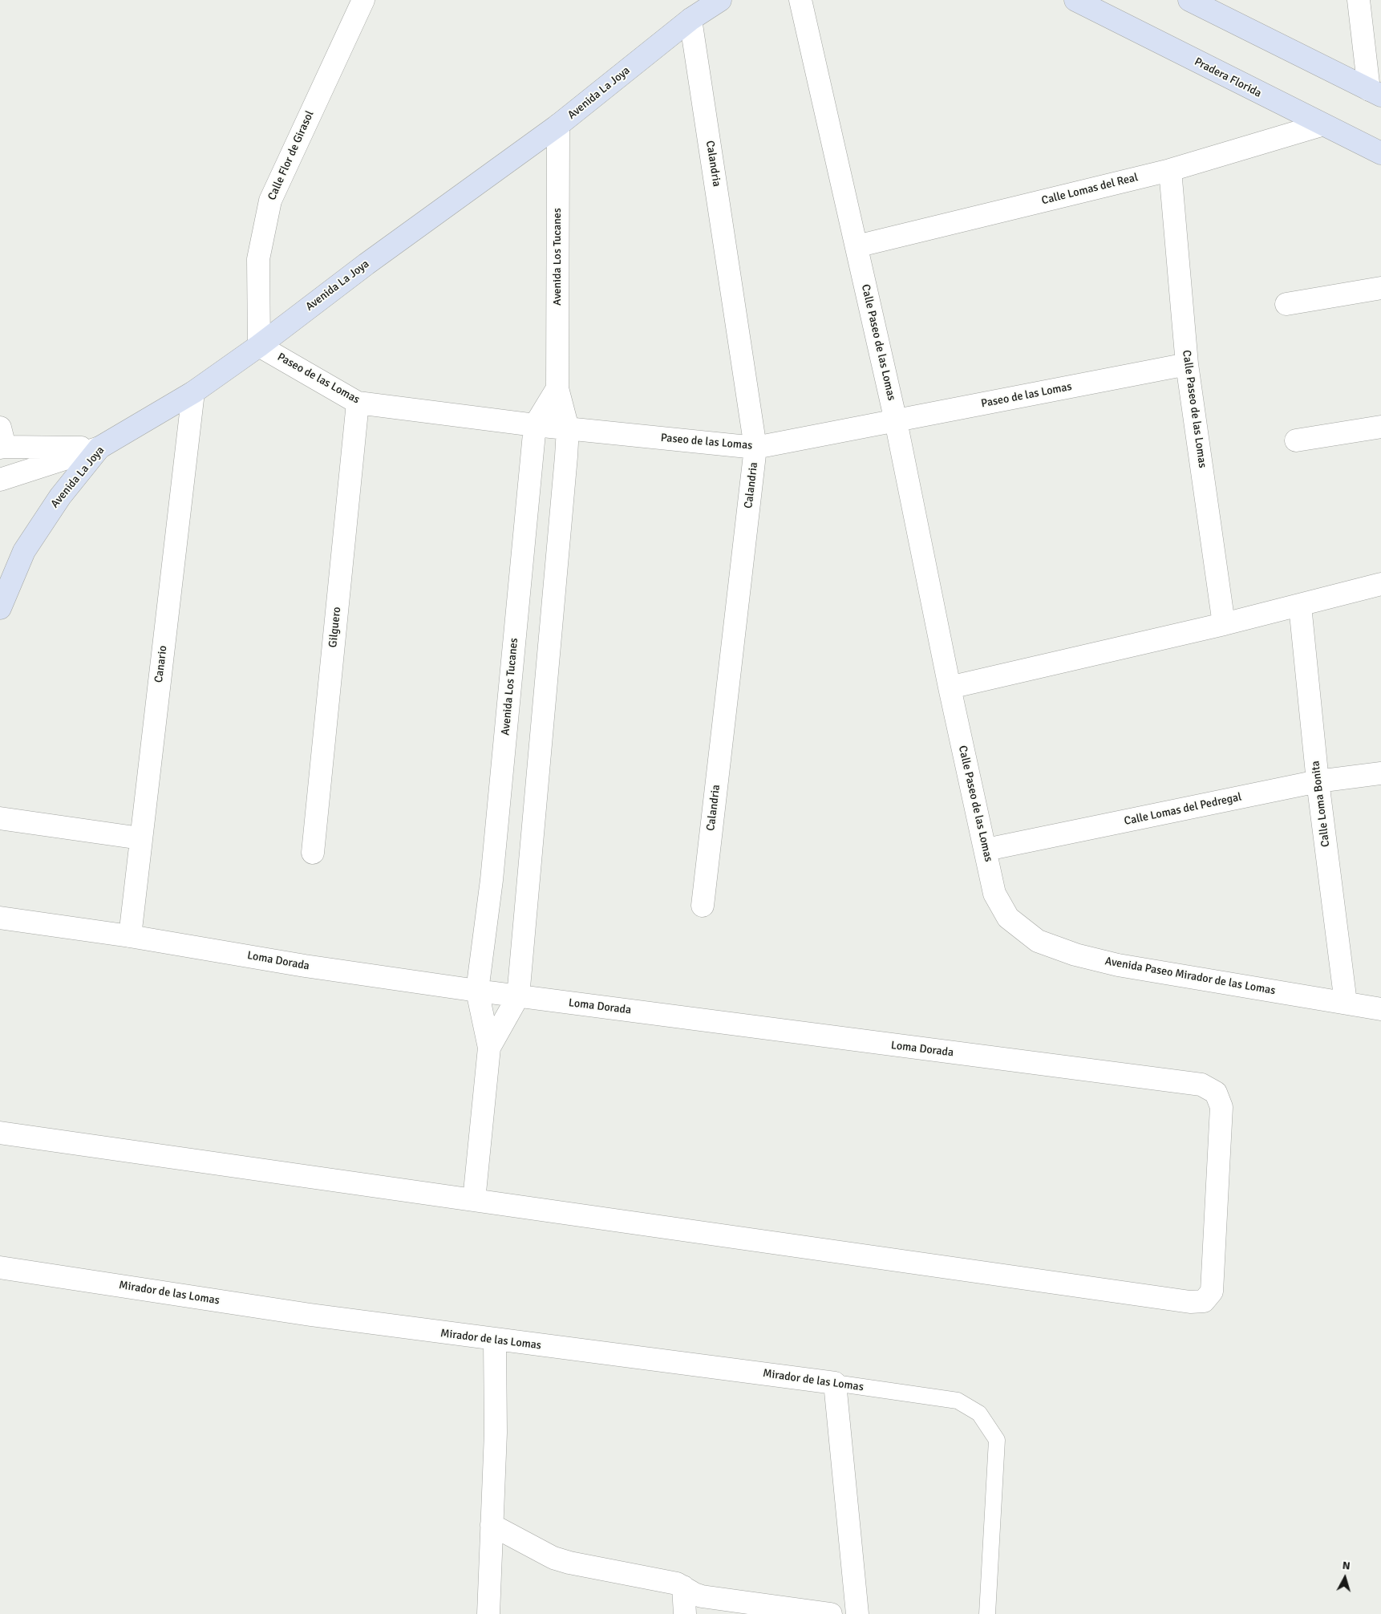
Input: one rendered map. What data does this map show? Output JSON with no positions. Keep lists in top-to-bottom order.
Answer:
{
  "streets": {
    "main road": ["Pradera Florida", "Avenida La Joya"],
    "street": [
      "Calle Flor de Girasol",
      "Calandria",
      "Calle Lomas del Real",
      "Avenida Los Tucanes",
      "Calle Paseo de las Lomas",
      "Paseo de las Lomas",
      "Gilguero",
      "Canario",
      "Calle Loma Bonita",
      "Calle Lomas del Pedregal",
      "Loma Dorada",
      "Avenida Paseo Mirador de las Lomas",
      "Mirador de las Lomas"
    ]
  },
  "crossings": [
    ["Pradera Florida", "Calle Lomas del Real"],
    ["Avenida La Joya", "Calle Flor de Girasol"],
    ["Avenida La Joya", "Calandria"],
    ["Avenida La Joya", "Avenida Los Tucanes"],
    ["Avenida La Joya", "Paseo de las Lomas"],
    ["Avenida La Joya", "Canario"],
    ["Calle Flor de Girasol", "Paseo de las Lomas"],
    ["Calandria", "Paseo de las Lomas"],
    ["Calle Lomas del Real", "Calle Paseo de las Lomas"],
    ["Avenida Los Tucanes", "Paseo de las Lomas"],
    ["Avenida Los Tucanes", "Loma Dorada"],
    ["Calle Paseo de las Lomas", "Paseo de las Lomas"],
    ["Calle Paseo de las Lomas", "Calle Lomas del Pedregal"],
    ["Calle Paseo de las Lomas", "Avenida Paseo Mirador de las Lomas"],
    ["Paseo de las Lomas", "Gilguero"],
    ["Canario", "Loma Dorada"],
    ["Calle Loma Bonita", "Calle Lomas del Pedregal"],
    ["Calle Loma Bonita", "Avenida Paseo Mirador de las Lomas"]
  ],
  "north": "top"
}
